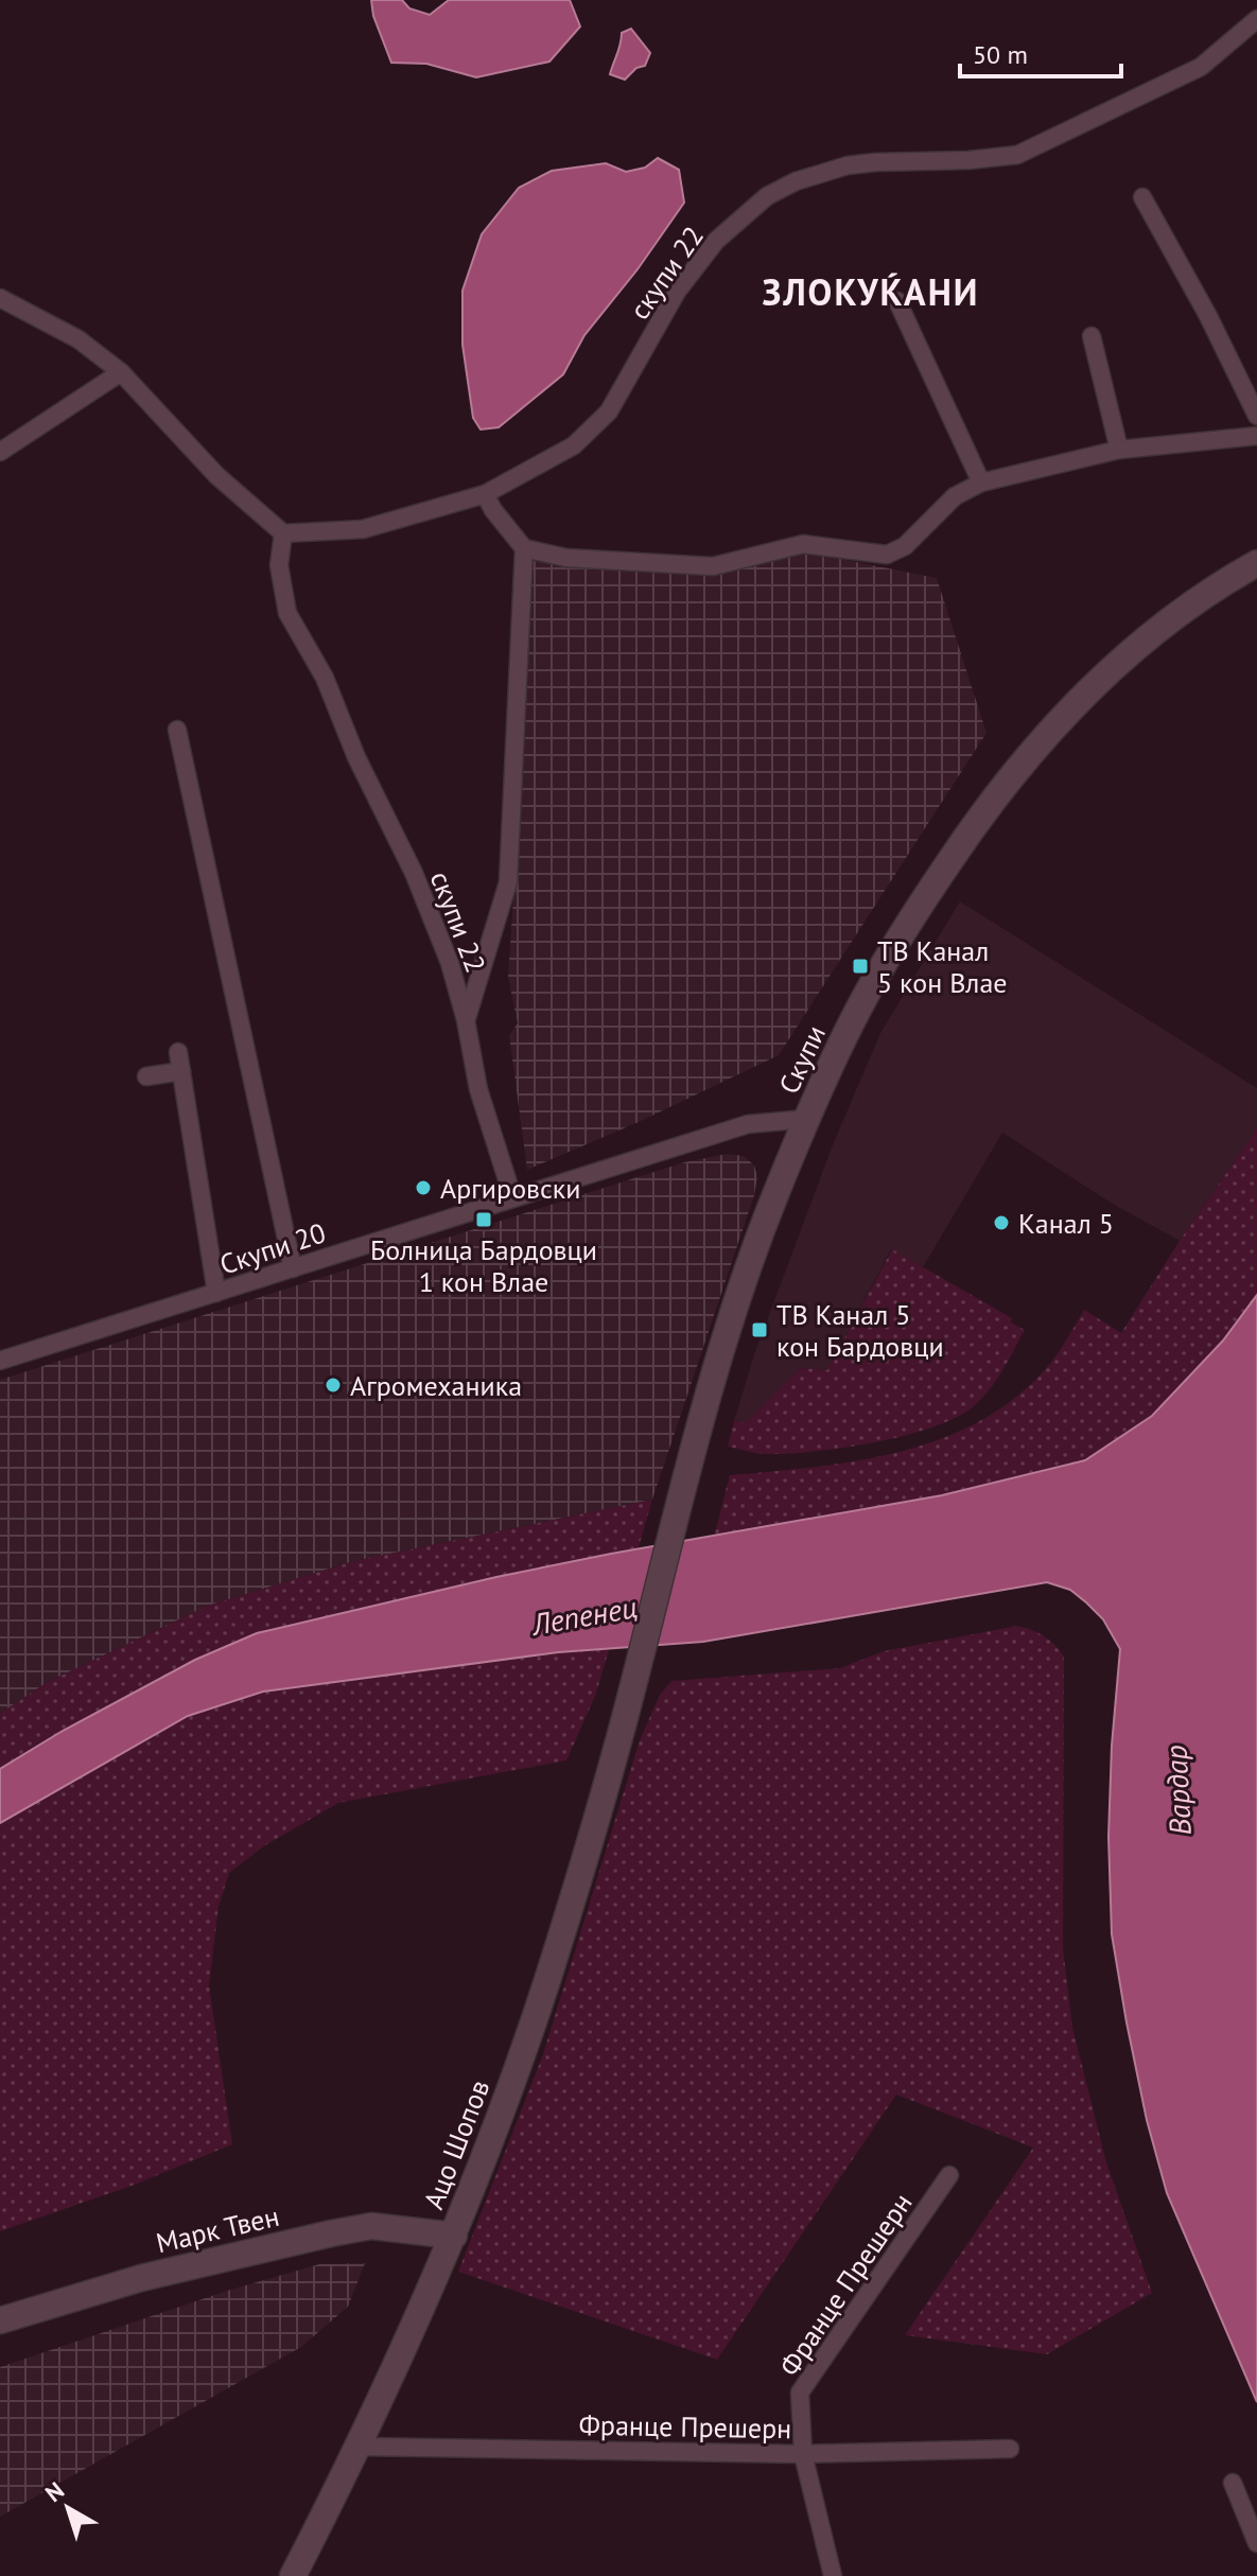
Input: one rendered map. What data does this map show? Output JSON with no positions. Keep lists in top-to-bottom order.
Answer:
{
  "streets": {
    "street": [
      "скупи 22",
      "Скупи",
      "Скупи 20",
      "Ацо Шопов",
      "Марк Твен",
      "Францe Прешерн",
      "Франце Прешерн"
    ]
  },
  "crossings": [
    ["скупи 22", "Скупи 20"],
    ["Скупи", "Скупи 20"],
    ["Скупи", "Ацо Шопов"],
    ["Ацо Шопов", "Марк Твен"],
    ["Ацо Шопов", "Франце Прешерн"],
    ["Францe Прешерн", "Франце Прешерн"]
  ],
  "districts": ["ЗЛОКУЌАНИ"],
  "water": ["Лепенец", "Вардар"],
  "places": {
    "transit": ["ТВ Канал 5 кон Влае", "Болница Бардовци 1 кон Влае", "ТВ Канал 5 кон Бардовци"],
    "other": ["Аргировски", "Канал 5", "Агромеханика"]
  },
  "scale_bar": "50 m",
  "north": "top left"
}
